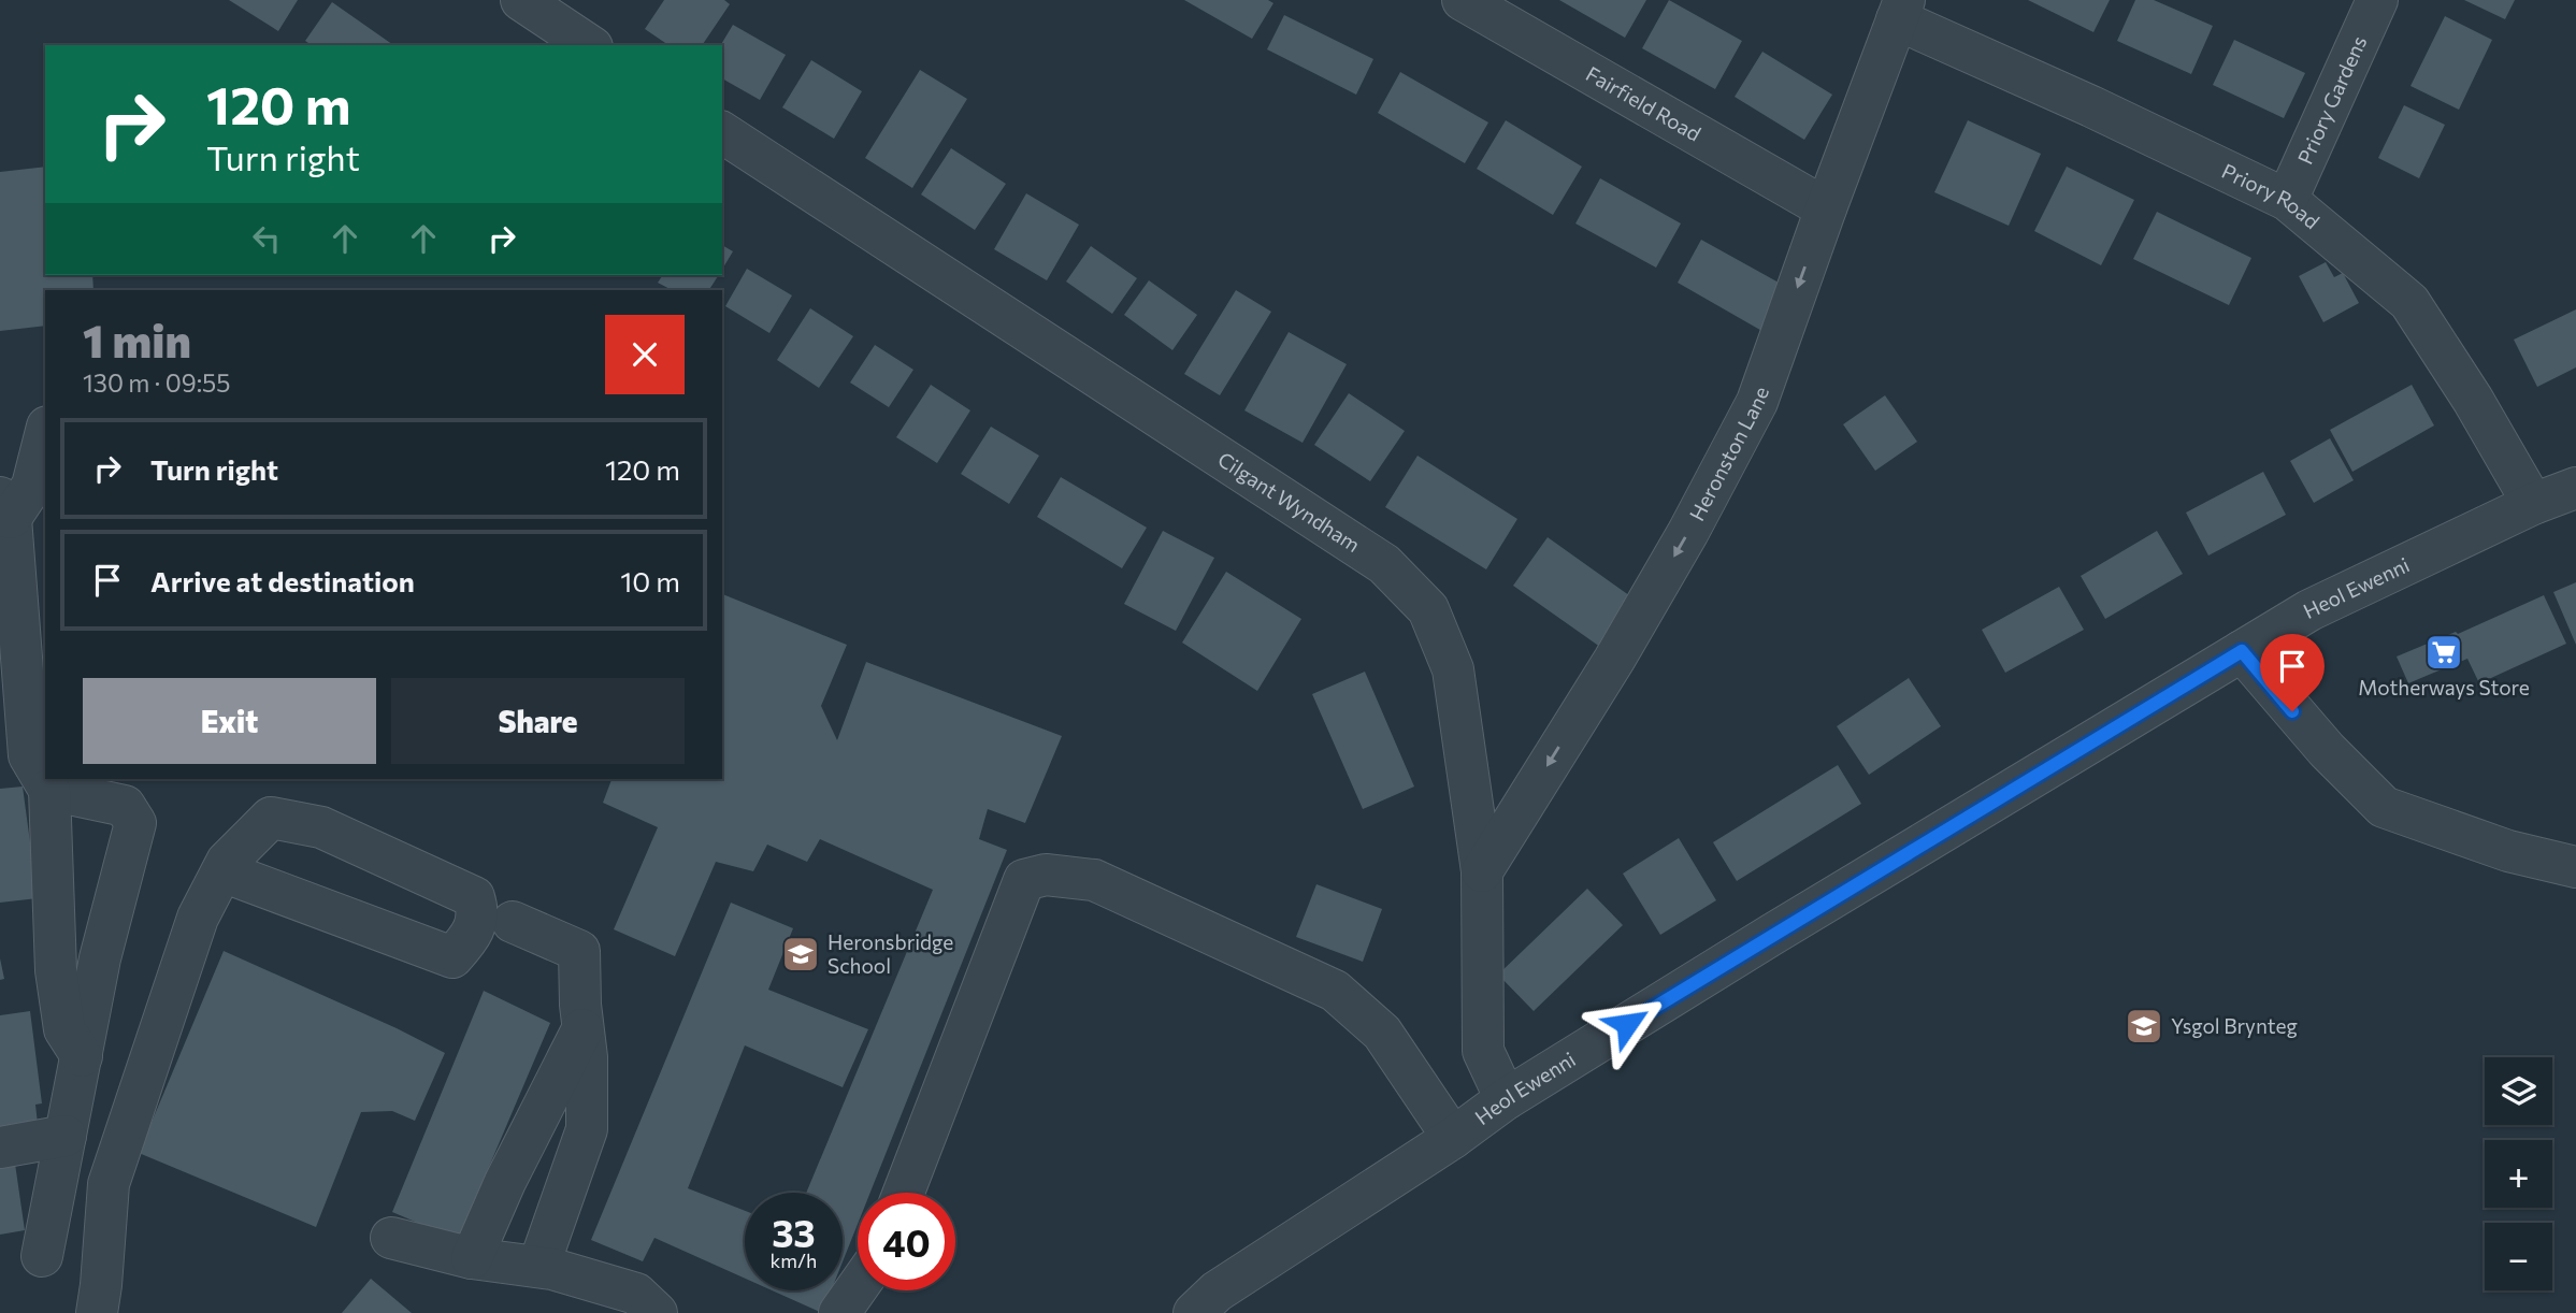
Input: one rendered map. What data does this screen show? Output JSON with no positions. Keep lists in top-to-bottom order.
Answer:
{
  "streets": {
    "street": [
      "Priory Gardens",
      "Fairfield Road",
      "Priory Road",
      "Heronston Lane",
      "Cilgant Wyndham",
      "Heol Ewenni"
    ]
  },
  "crossings": [
    ["Priory Gardens", "Priory Road"],
    ["Fairfield Road", "Heronston Lane"],
    ["Priory Road", "Heronston Lane"],
    ["Priory Road", "Heol Ewenni"],
    ["Heronston Lane", "Cilgant Wyndham"],
    ["Cilgant Wyndham", "Heol Ewenni"]
  ],
  "one_way": ["Heronston Lane"],
  "places": {
    "supermarket": ["Motherways Store"],
    "school or university": ["Heronsbridge School", "Ysgol Brynteg"]
  },
  "page": {
    "turn": ["120 m", "Turn right"],
    "heading": ["1 min", "130 m · 09:55"],
    "list": [
      {
        "name": "Turn right",
        "value": "120 m"
      },
      {
        "name": "Arrive at destination",
        "value": "10 m"
      }
    ],
    "buttons": ["Exit", "Share"],
    "map_buttons": ["+", "−"],
    "speed": "33 km/h",
    "limit": "40"
  }
}
